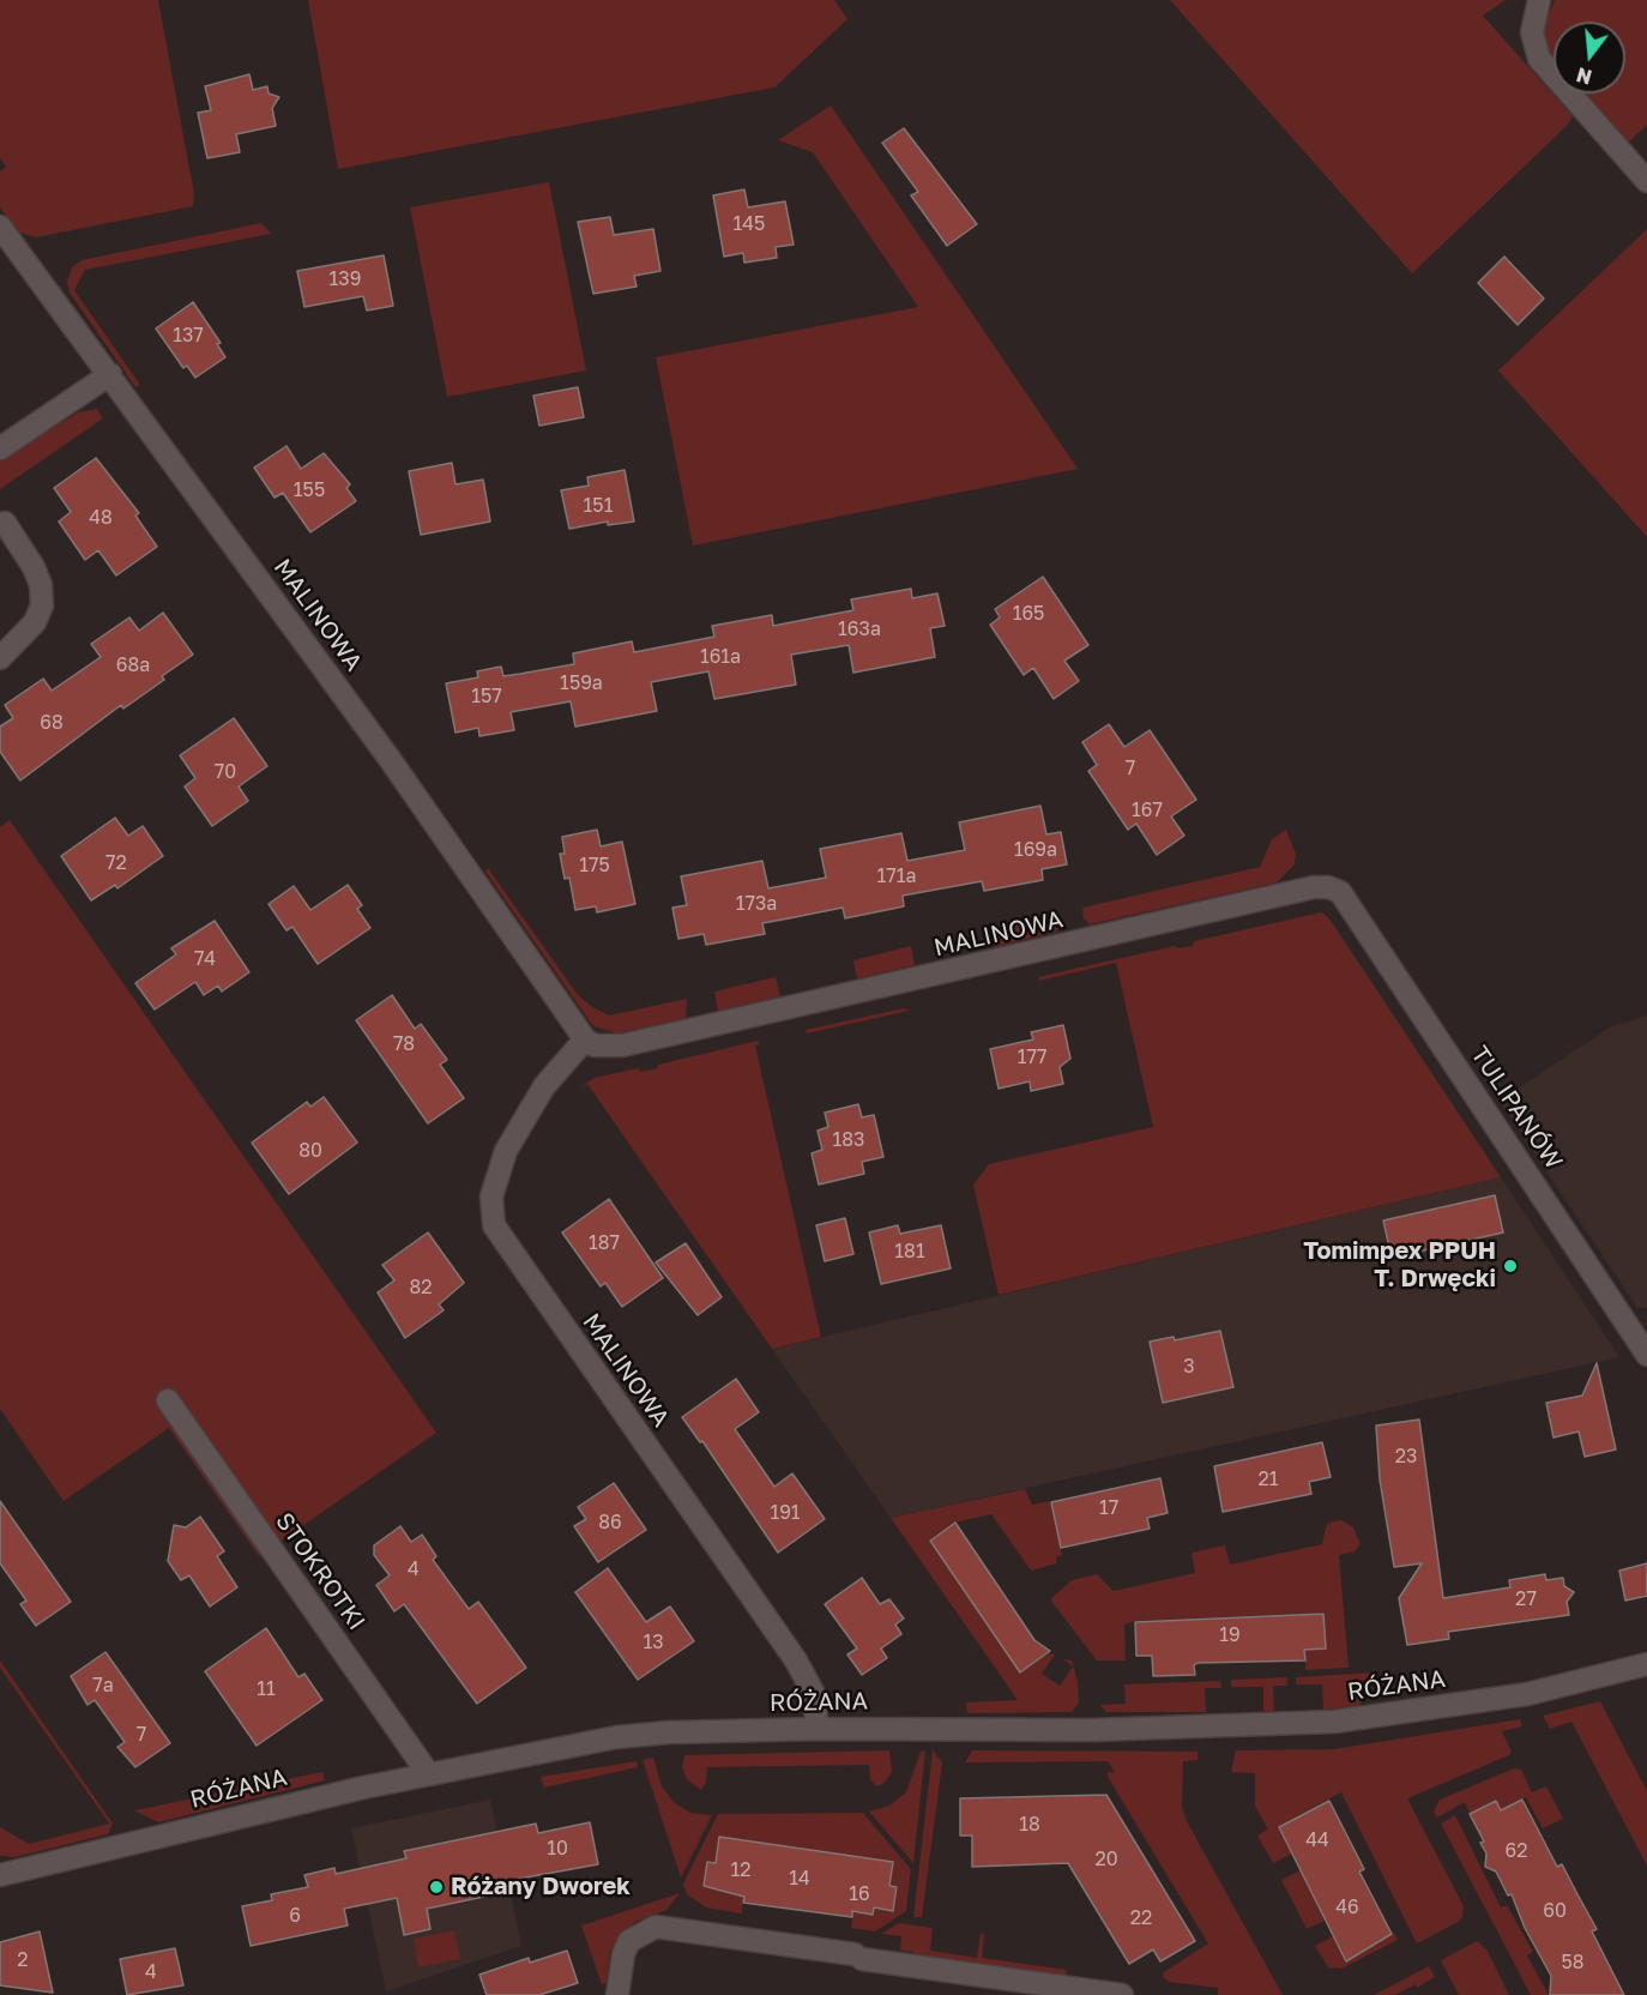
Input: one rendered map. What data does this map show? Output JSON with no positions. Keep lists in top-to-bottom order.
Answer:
{
  "streets": {
    "street": [
      "MALINOWA",
      "TULIPANÓW",
      "STOKROTKI",
      "RÓŻANA"
    ]
  },
  "crossings": [
    ["MALINOWA", "TULIPANÓW"],
    ["MALINOWA", "RÓŻANA"],
    ["STOKROTKI", "RÓŻANA"]
  ],
  "places": ["Tomimpex PPUH T. Drwęcki", "Różany Dworek"],
  "house_numbers": [
    "145",
    "139",
    "137",
    "155",
    "151",
    "48",
    "165",
    "163a",
    "161a",
    "68a",
    "159a",
    "157",
    "68",
    "7",
    "70",
    "167",
    "169a",
    "72",
    "175",
    "171a",
    "173a",
    "74",
    "78",
    "177",
    "183",
    "80",
    "187",
    "181",
    "82",
    "3",
    "23",
    "21",
    "17",
    "191",
    "86",
    "4",
    "27",
    "19",
    "13",
    "7a",
    "11",
    "7",
    "18",
    "44",
    "10",
    "62",
    "20",
    "12",
    "14",
    "16",
    "46",
    "60",
    "6",
    "22",
    "2",
    "58",
    "4"
  ],
  "north": "bottom"
}
